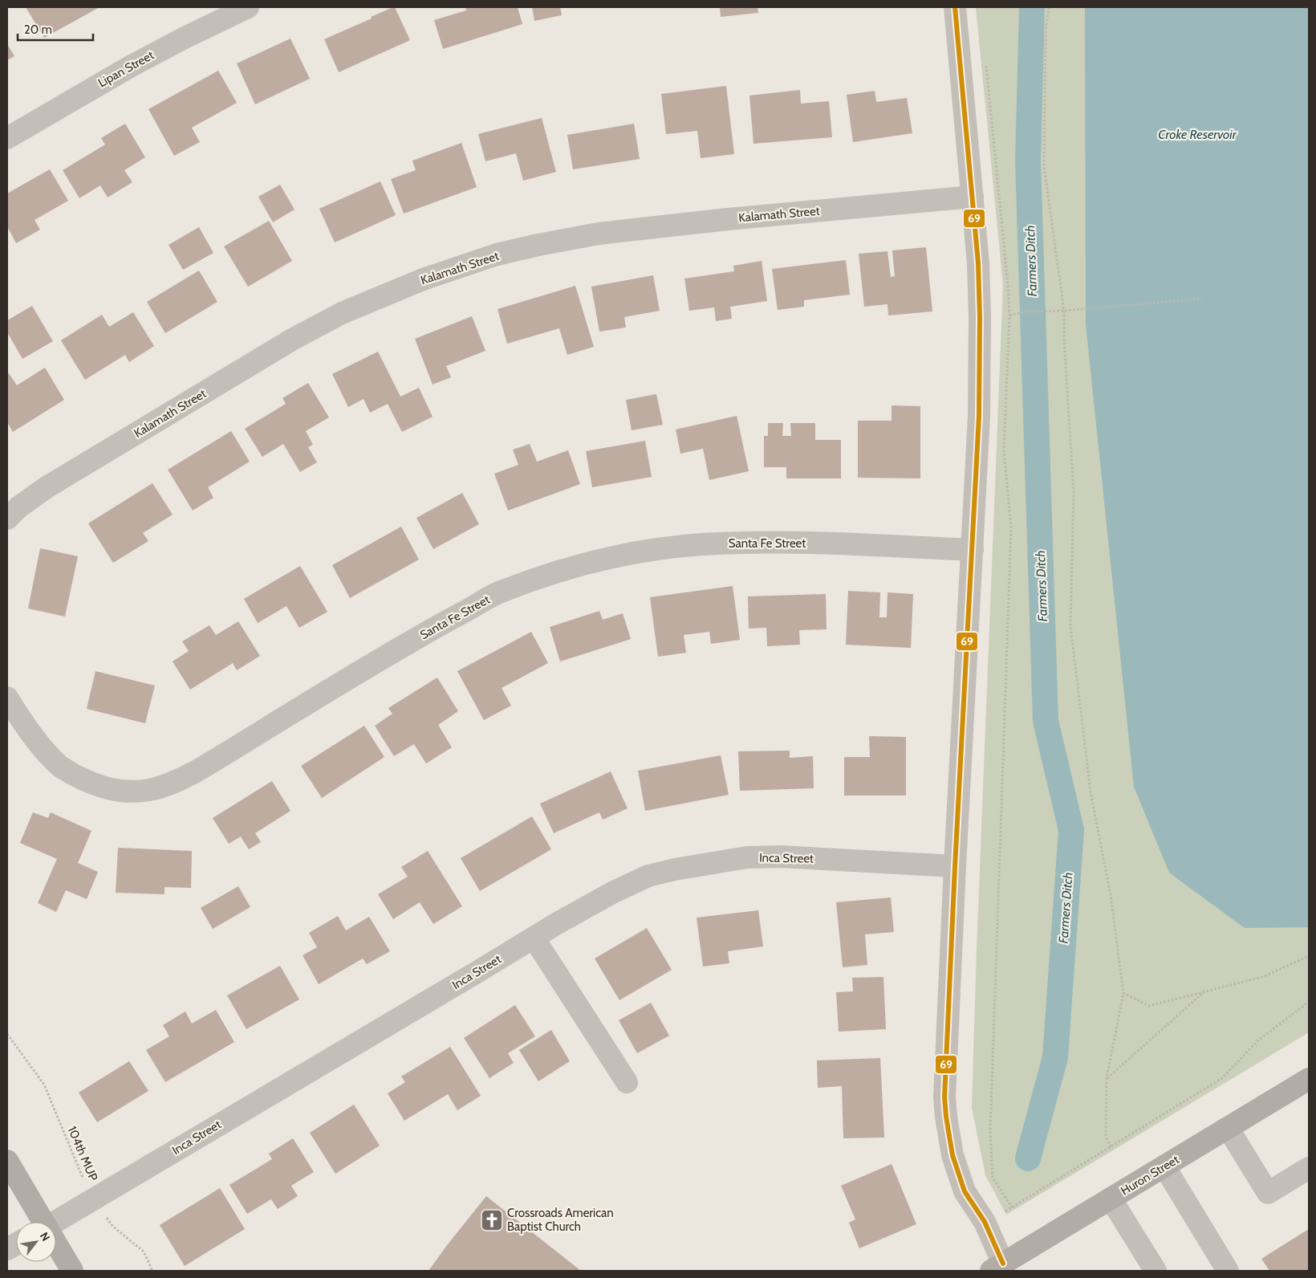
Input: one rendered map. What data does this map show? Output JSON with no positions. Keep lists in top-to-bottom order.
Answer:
{
  "streets": {
    "main road": ["Huron Street"],
    "street": [
      "Lipan Street",
      "Kalamath Street",
      "Santa Fe Street",
      "Inca Street"
    ],
    "path": ["104th MUP"]
  },
  "crossings": [
    ["Inca Street", "104th MUP"]
  ],
  "water": ["Croke Reservoir", "Farmers Ditch"],
  "places": {
    "church": ["Crossroads American Baptist Church"]
  },
  "lines": ["transit line 69"],
  "scale_bar": "20 m",
  "north": "top right"
}
